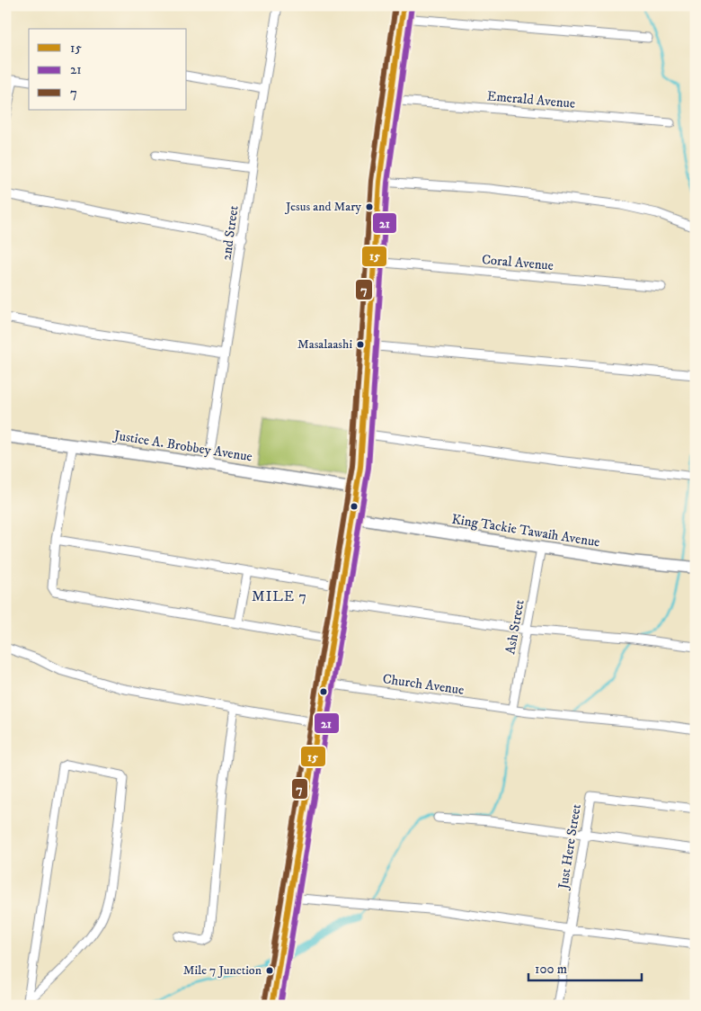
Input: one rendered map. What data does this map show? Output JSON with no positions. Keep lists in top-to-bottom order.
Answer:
{
  "streets": {
    "street": [
      "Emerald Avenue",
      "2nd Street",
      "Coral Avenue",
      "Justice A. Brobbey Avenue",
      "King Tackie Tawaih Avenue",
      "Ash Street",
      "Church Avenue",
      "Just Here Street"
    ]
  },
  "crossings": [
    ["2nd Street", "Justice A. Brobbey Avenue"],
    ["King Tackie Tawaih Avenue", "Ash Street"],
    ["Ash Street", "Church Avenue"]
  ],
  "districts": ["MILE 7"],
  "places": ["Jesus and Mary", "Masalaashi", "Mile 7 Junction"],
  "lines": ["transit line 15", "transit line 7", "transit line 21"],
  "legend": ["15", "21", "7"],
  "scale_bar": "100 m"
}
